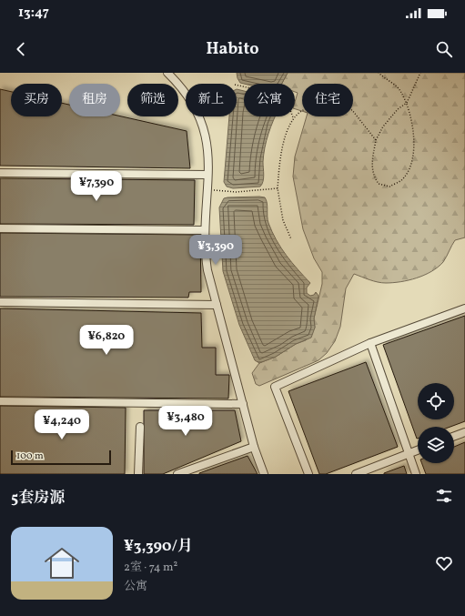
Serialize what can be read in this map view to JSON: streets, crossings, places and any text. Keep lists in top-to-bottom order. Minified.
{"scale_bar":"100 m","page":{"status":"13:47","header":"Habito","chip":["买房","租房","筛选","新上","公寓","住宅"],"price":["¥7,390","¥3,390","¥6,820","¥3,480","¥4,240"],"scale":"100 m","heading":"5套房源","list":[{"name":"¥3,390/月","note":"2室 · 74 m² · 公寓"}]}}
